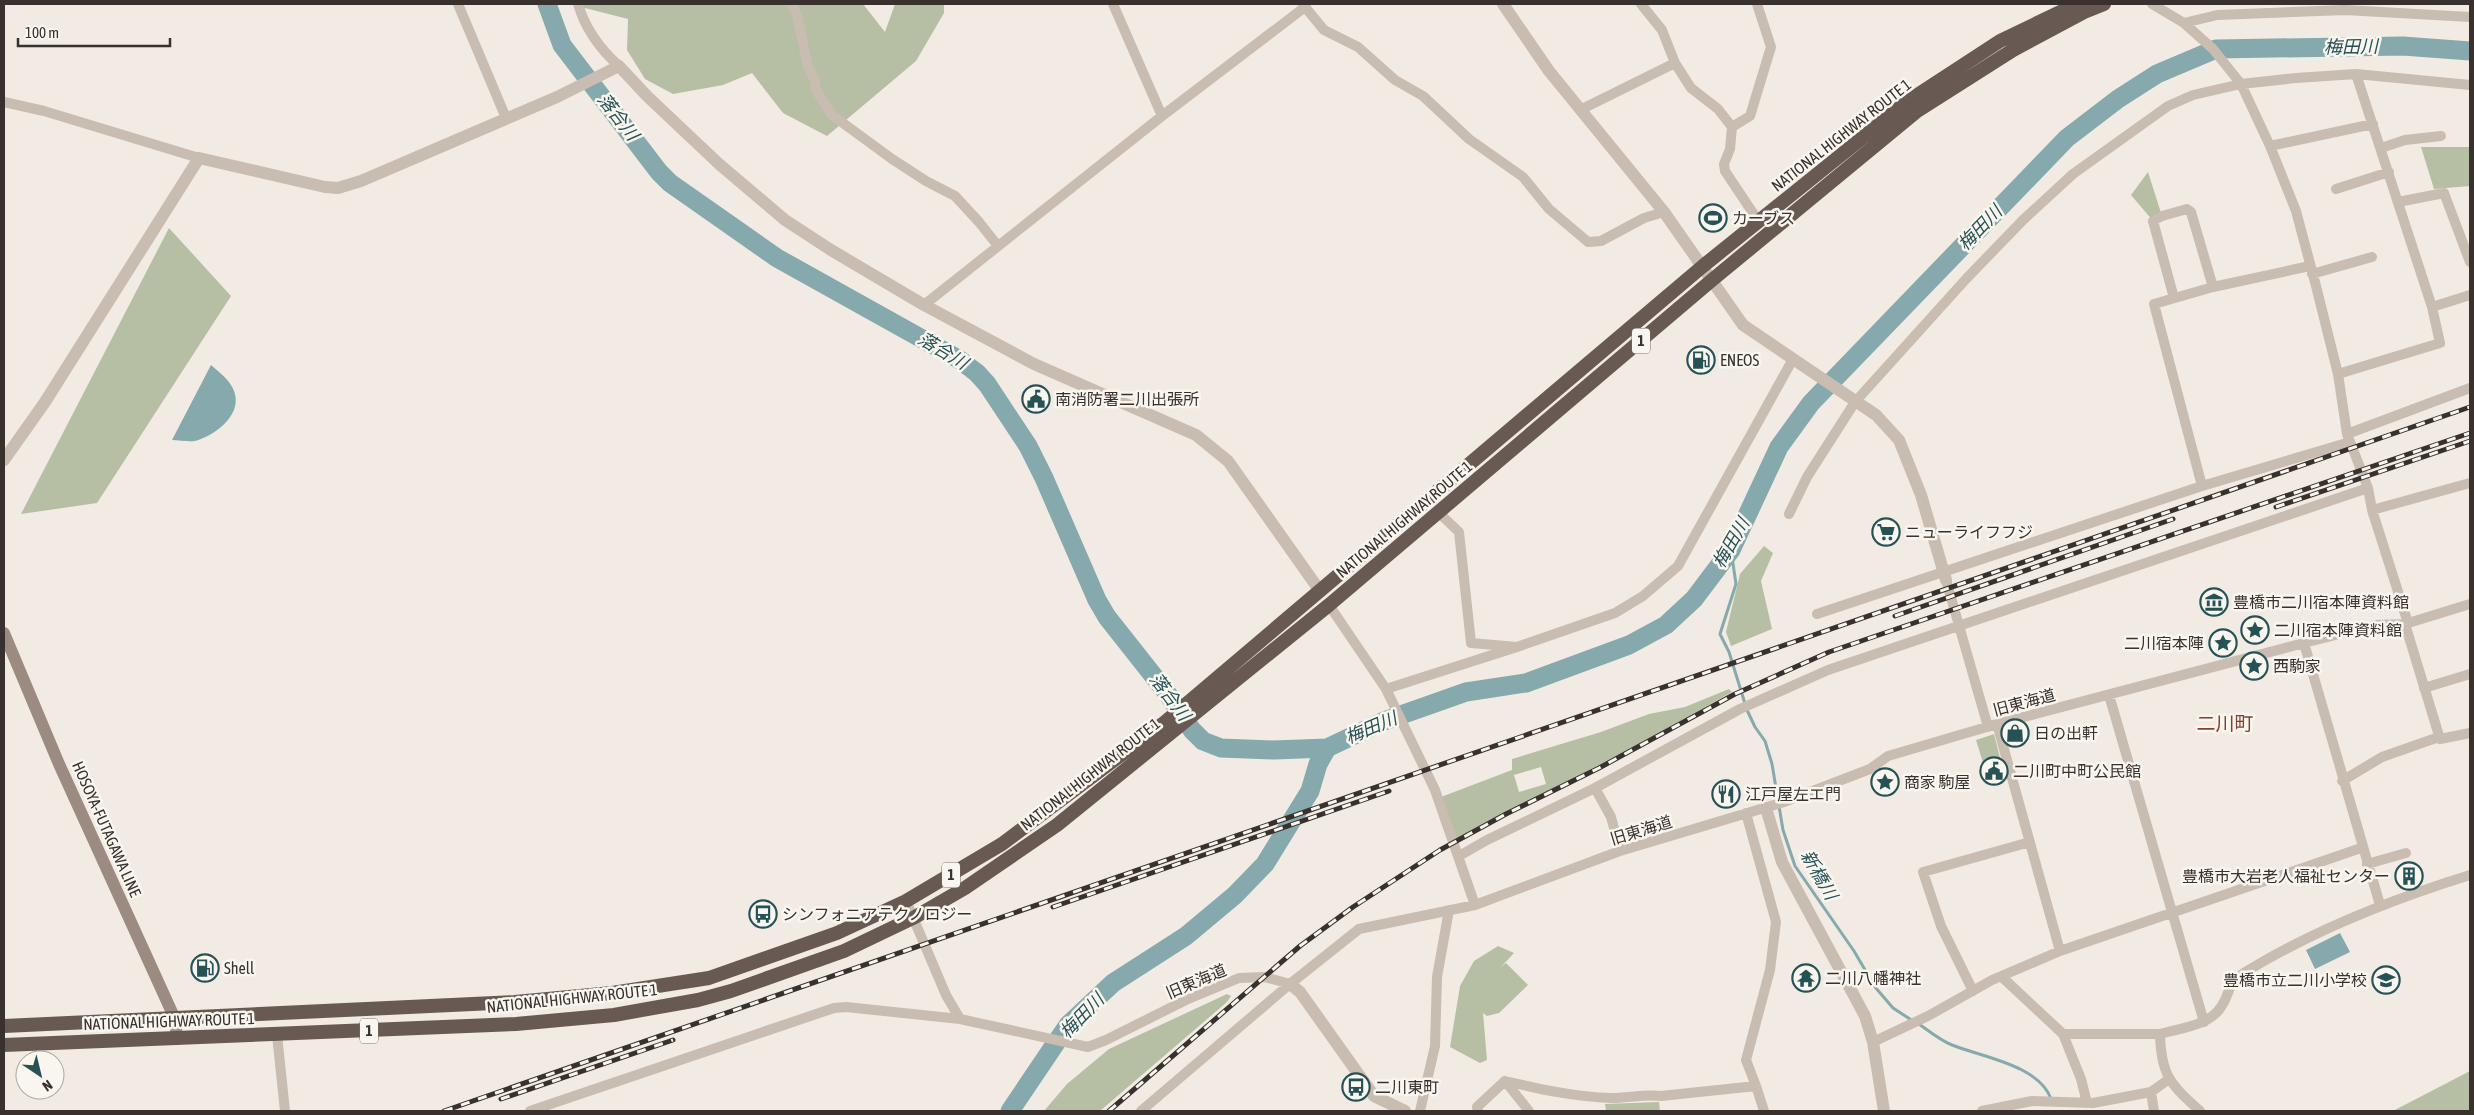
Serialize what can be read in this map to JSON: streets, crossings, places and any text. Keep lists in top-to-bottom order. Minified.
{"streets":{"highway":["NATIONAL HIGHWAY ROUTE 1","1"],"main road":["HOSOYA-FUTAGAWA LINE"],"street":["旧東海道"]},"crossings":[["NATIONAL HIGHWAY ROUTE 1","HOSOYA-FUTAGAWA LINE"]],"districts":["二川町"],"water":["梅田川","落合川","新橋川"],"places":{"sports":["カーブス"],"fuel station":["ENEOS","Shell"],"public building":["南消防署二川出張所","二川町中町公民館"],"supermarket":["ニューライフフジ"],"museum":["豊橋市二川宿本陣資料館"],"place":["二川宿本陣資料館","二川宿本陣","西駒家","商家 駒屋"],"shop":["日の出軒"],"restaurant":["江戸屋左エ門"],"building":["豊橋市大岩老人福祉センター"],"bus stop":["シンフォニアテクノロジー","二川東町"],"temple":["二川八幡神社"],"school or university":["豊橋市立二川小学校"]},"scale_bar":"100 m","north":"bottom right"}
